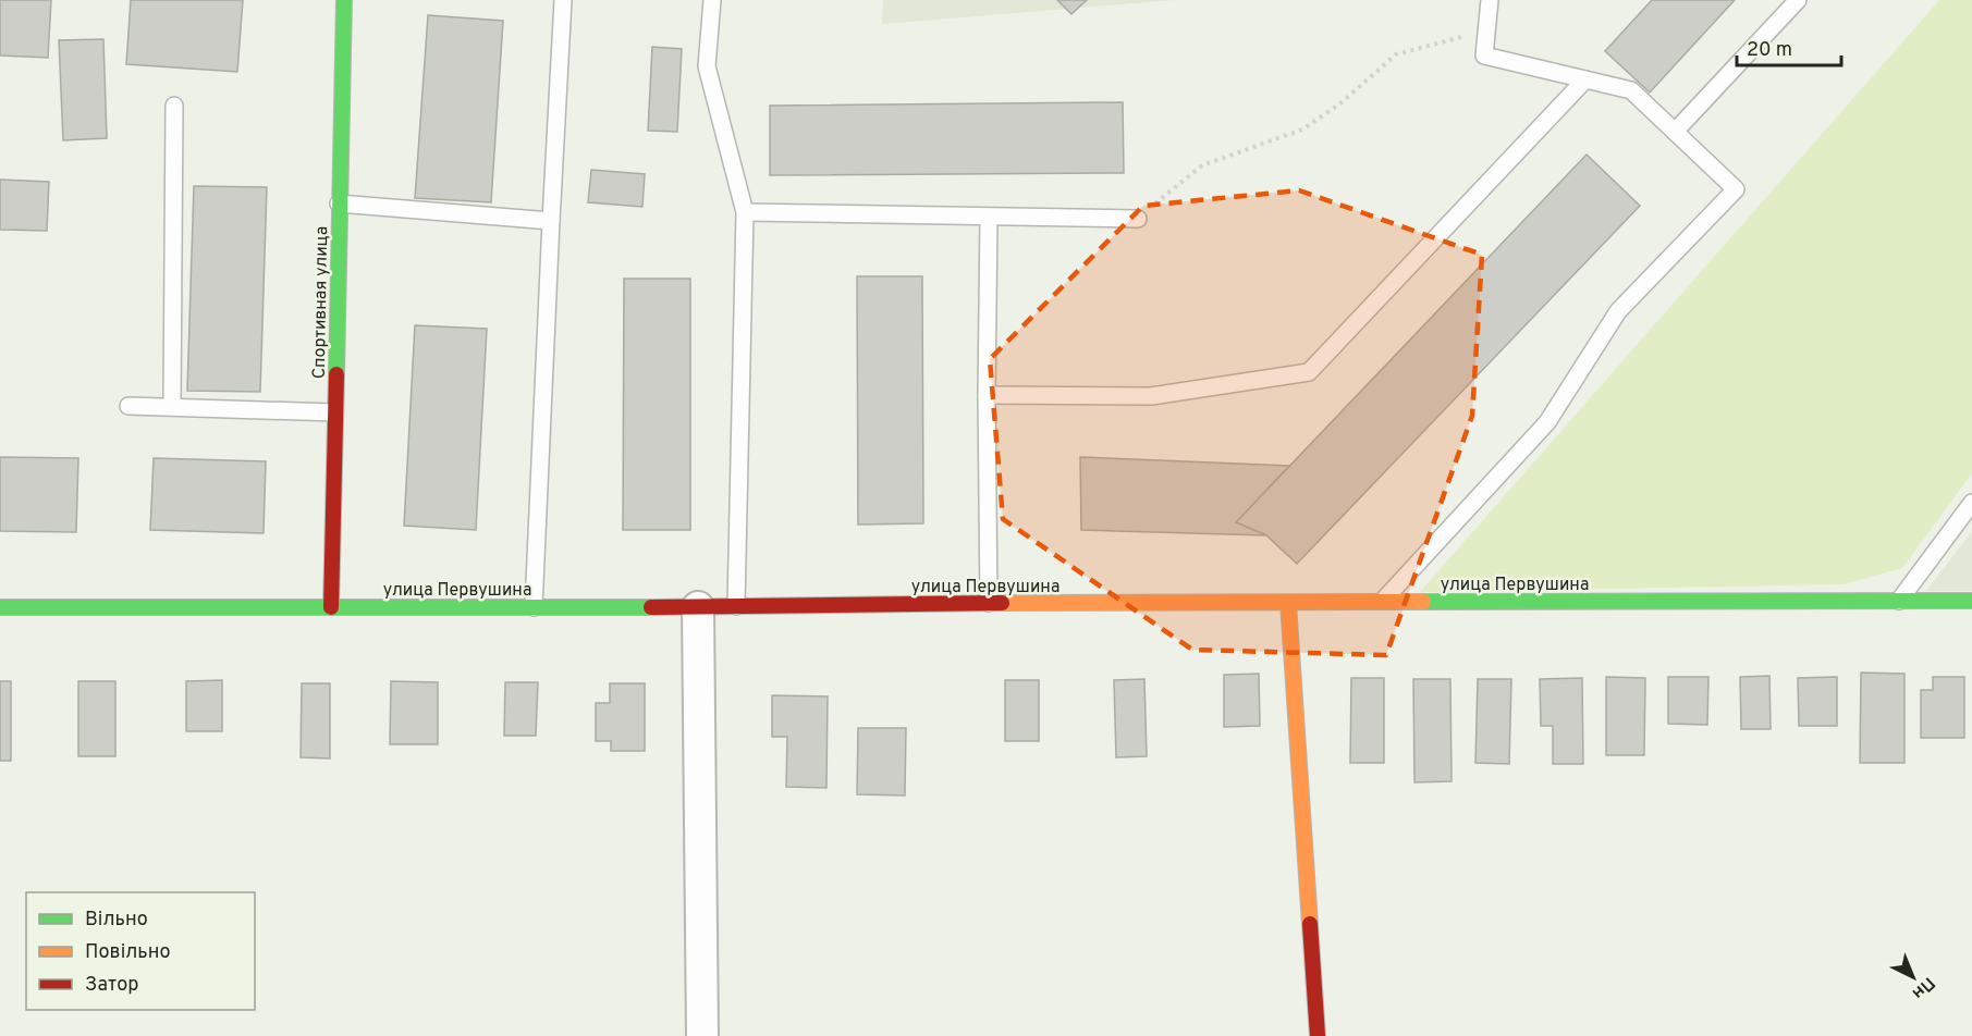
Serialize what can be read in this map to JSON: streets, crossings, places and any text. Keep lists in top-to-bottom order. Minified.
{"streets":{"street":["Спортивная улица","улица Первушина"]},"crossings":[["Спортивная улица","улица Первушина"]],"legend":["Вільно","Повільно","Затор"],"scale_bar":"20 m","north":"bottom right"}
